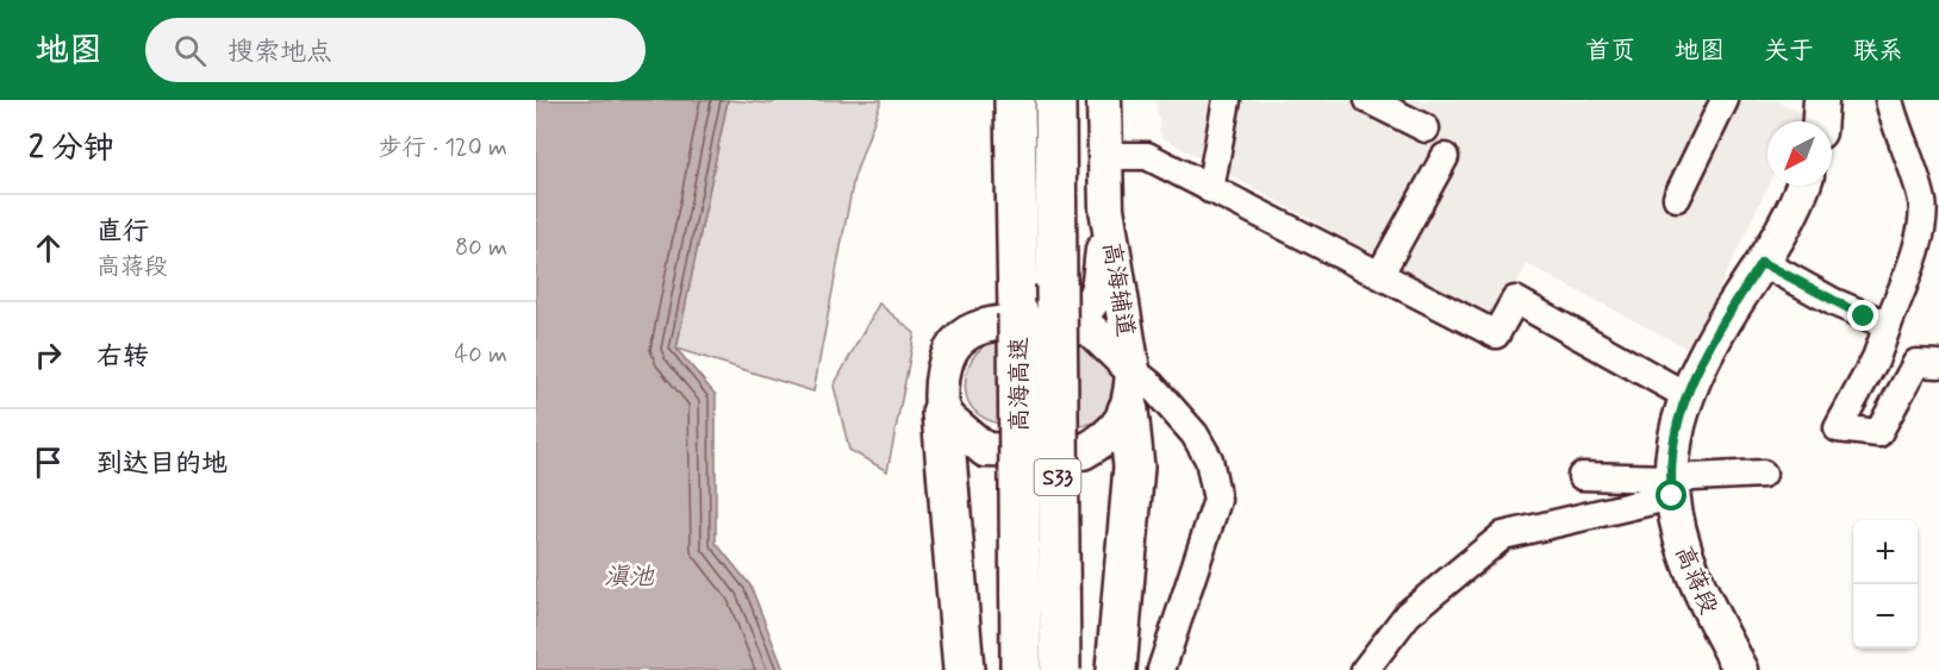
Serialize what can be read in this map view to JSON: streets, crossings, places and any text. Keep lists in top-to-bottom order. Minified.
{"streets":{"highway":["高海高速","S33"],"main road":["高海辅道","高蒋段"]},"water":["滇池"],"north":"bottom left","page":{"header":"地图","search":"搜索地点","nav":["首页","地图","关于","联系"],"heading":["2 分钟","步行 · 120 m"],"list":[["直行","高蒋段","80 m"],["右转","40 m"],"到达目的地"],"map_buttons":["+","−"]}}
